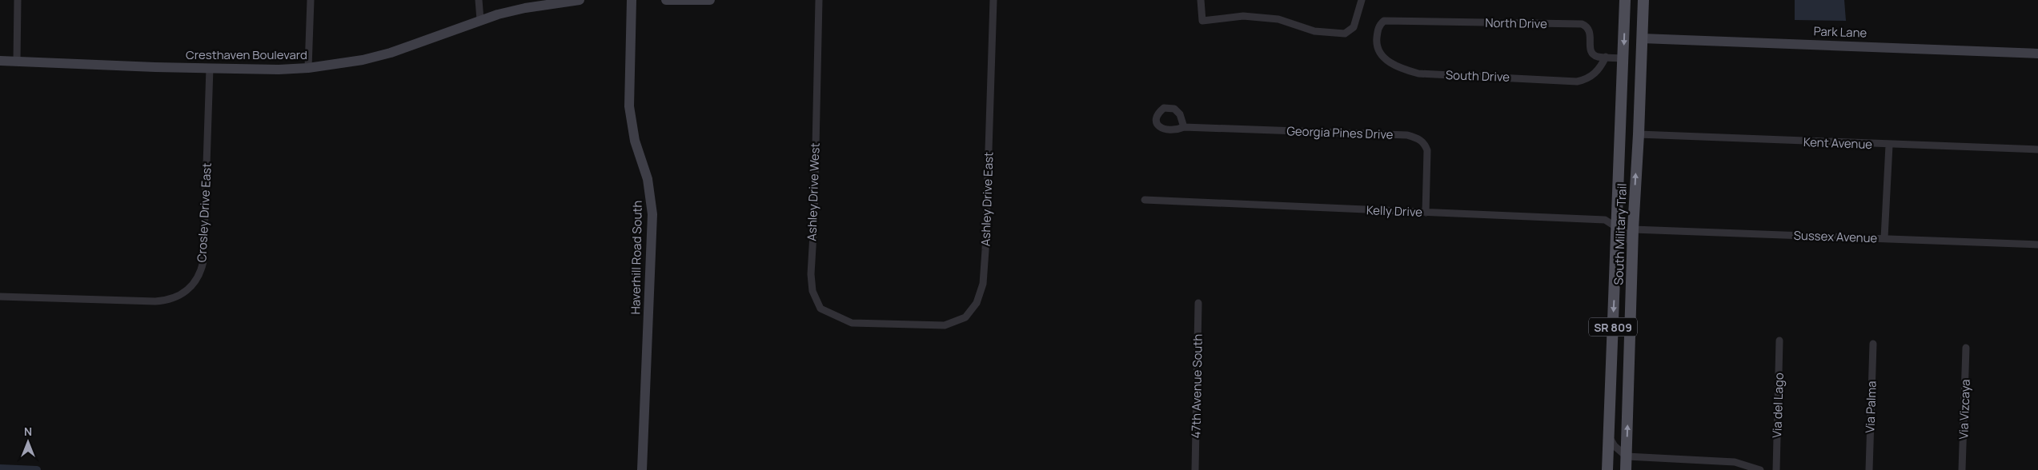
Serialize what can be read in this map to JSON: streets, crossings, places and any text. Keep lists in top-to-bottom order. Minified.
{"streets":{"main road":["South Military Trail","SR 809"],"street":["North Drive","Park Lane","Cresthaven Boulevard","South Drive","Georgia Pines Drive","Kent Avenue","Ashley Drive West","Ashley Drive East","Kelly Drive","Crosley Drive East","Sussex Avenue","Haverhill Road South","47th Avenue South","Via del Lago","Via Palma","Via Vizcaya"]},"crossings":[["North Drive","South Drive"],["North Drive","South Military Trail"],["Park Lane","South Military Trail"],["Cresthaven Boulevard","Crosley Drive East"],["Georgia Pines Drive","Kelly Drive"],["Kent Avenue","South Military Trail"],["Ashley Drive West","Ashley Drive East"],["Kelly Drive","South Military Trail"],["South Military Trail","Sussex Avenue"]],"north":"top"}
